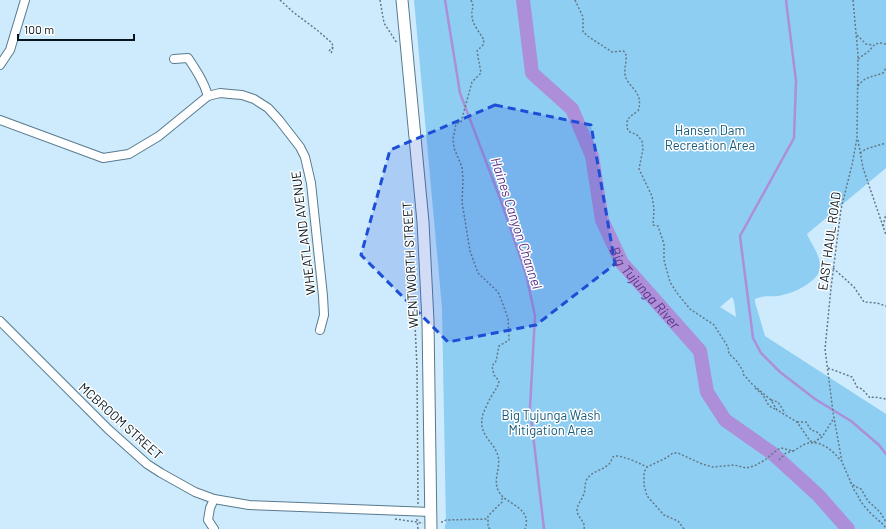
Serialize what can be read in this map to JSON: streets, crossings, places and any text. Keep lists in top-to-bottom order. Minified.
{"streets":{"main road":["WENTWORTH STREET"],"street":["WHEATLAND AVENUE","MCBROOM STREET"],"path":["EAST HAUL ROAD"]},"water":["Haines Canyon Channel","Big Tujunga River"],"parks":["Hansen Dam Recreation Area","Big Tujunga Wash Mitigation Area"],"scale_bar":"100 m"}
